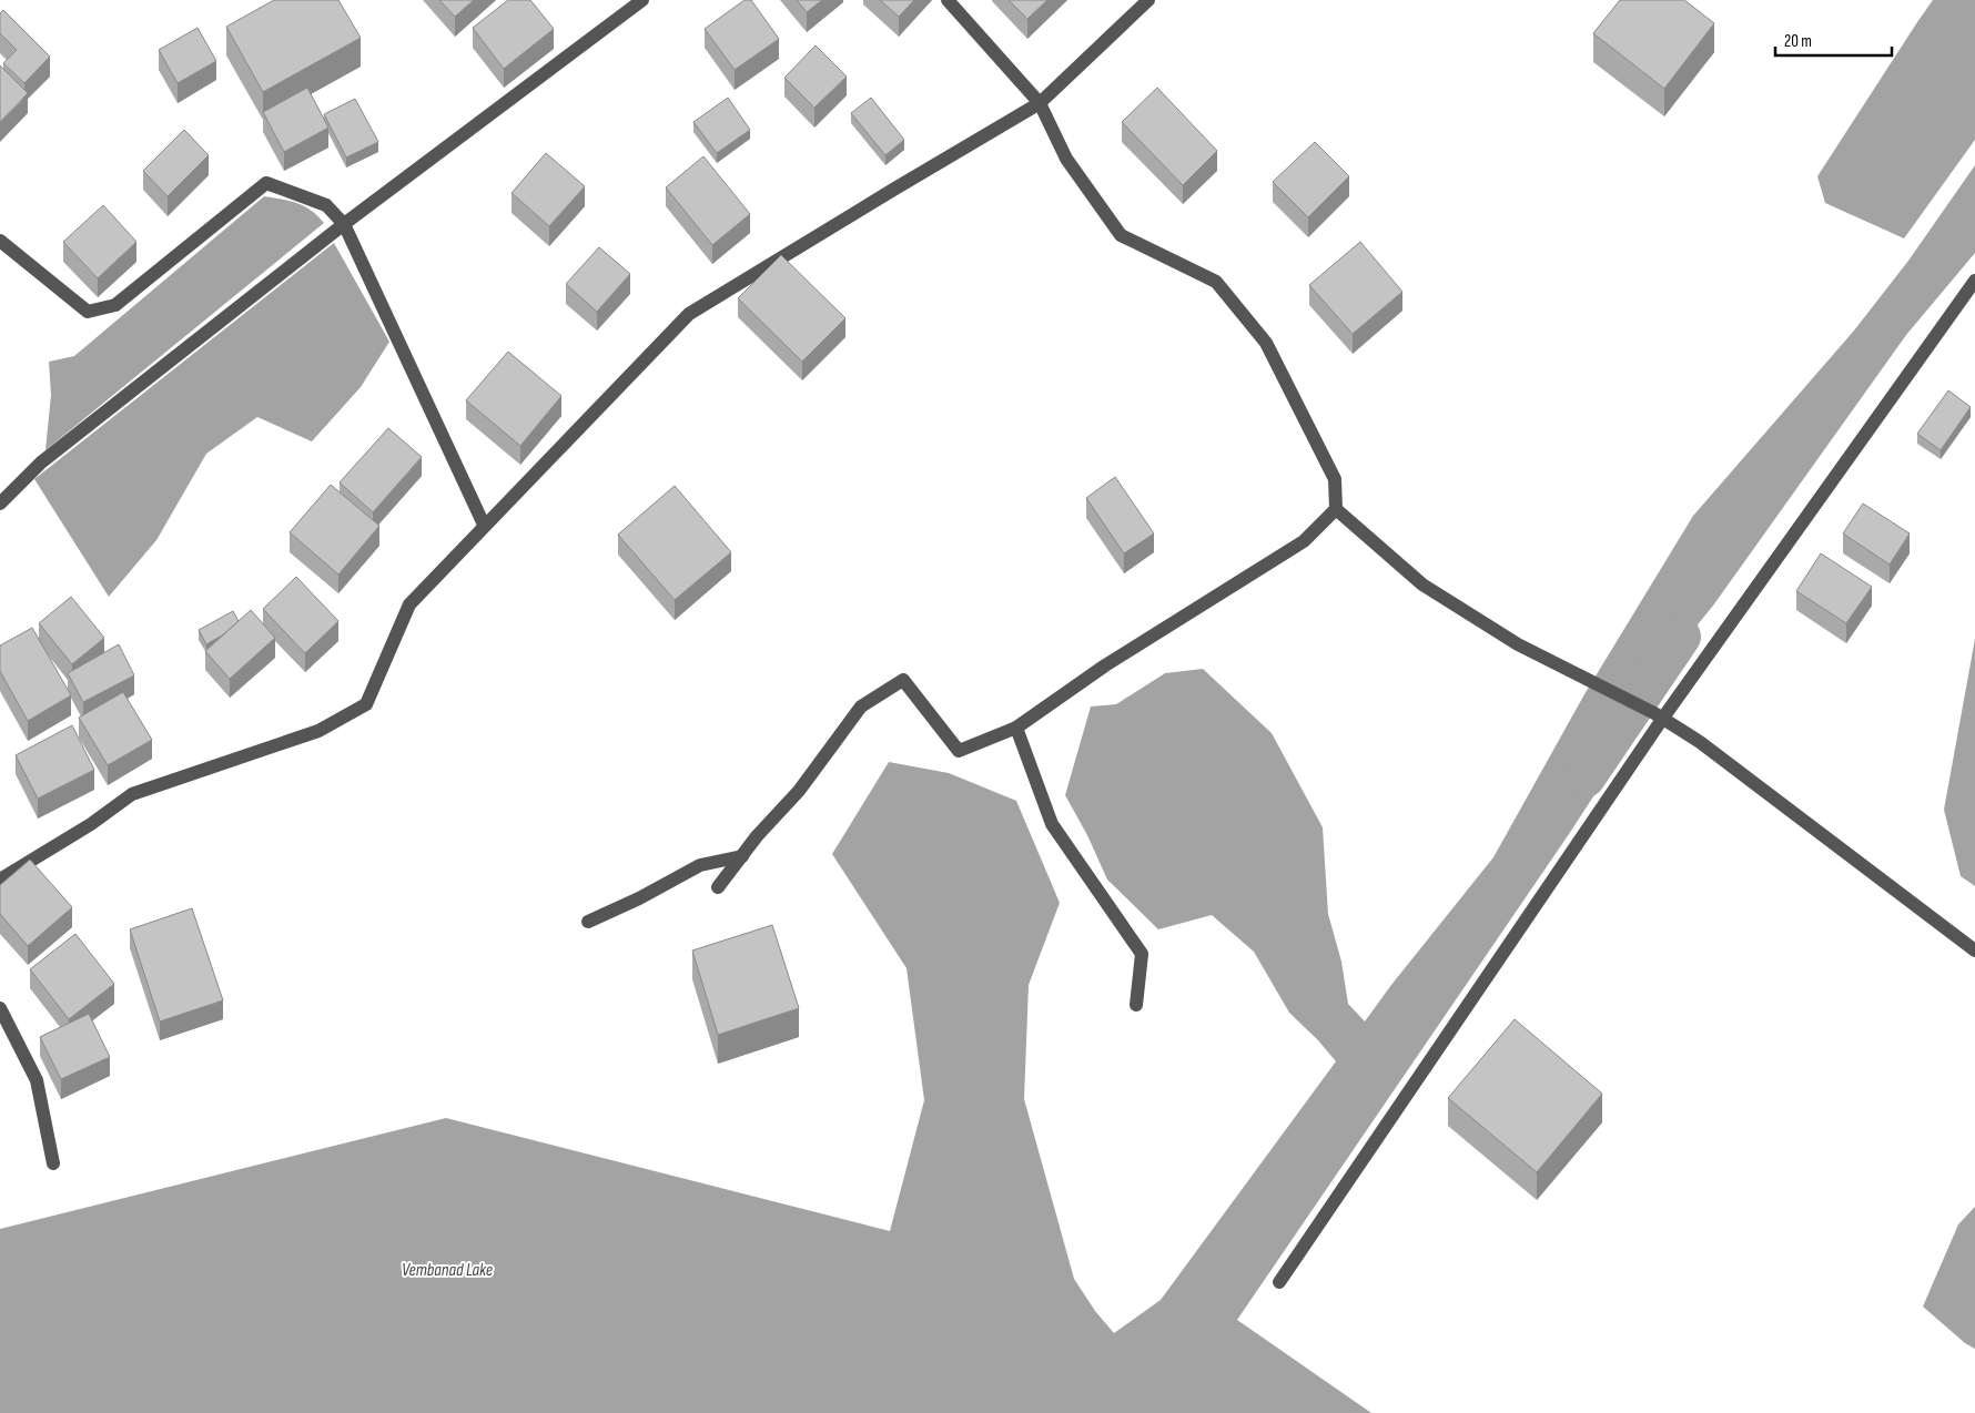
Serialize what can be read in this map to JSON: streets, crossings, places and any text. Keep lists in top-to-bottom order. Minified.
{"water":["Vembanad Lake"],"scale_bar":"20 m"}
